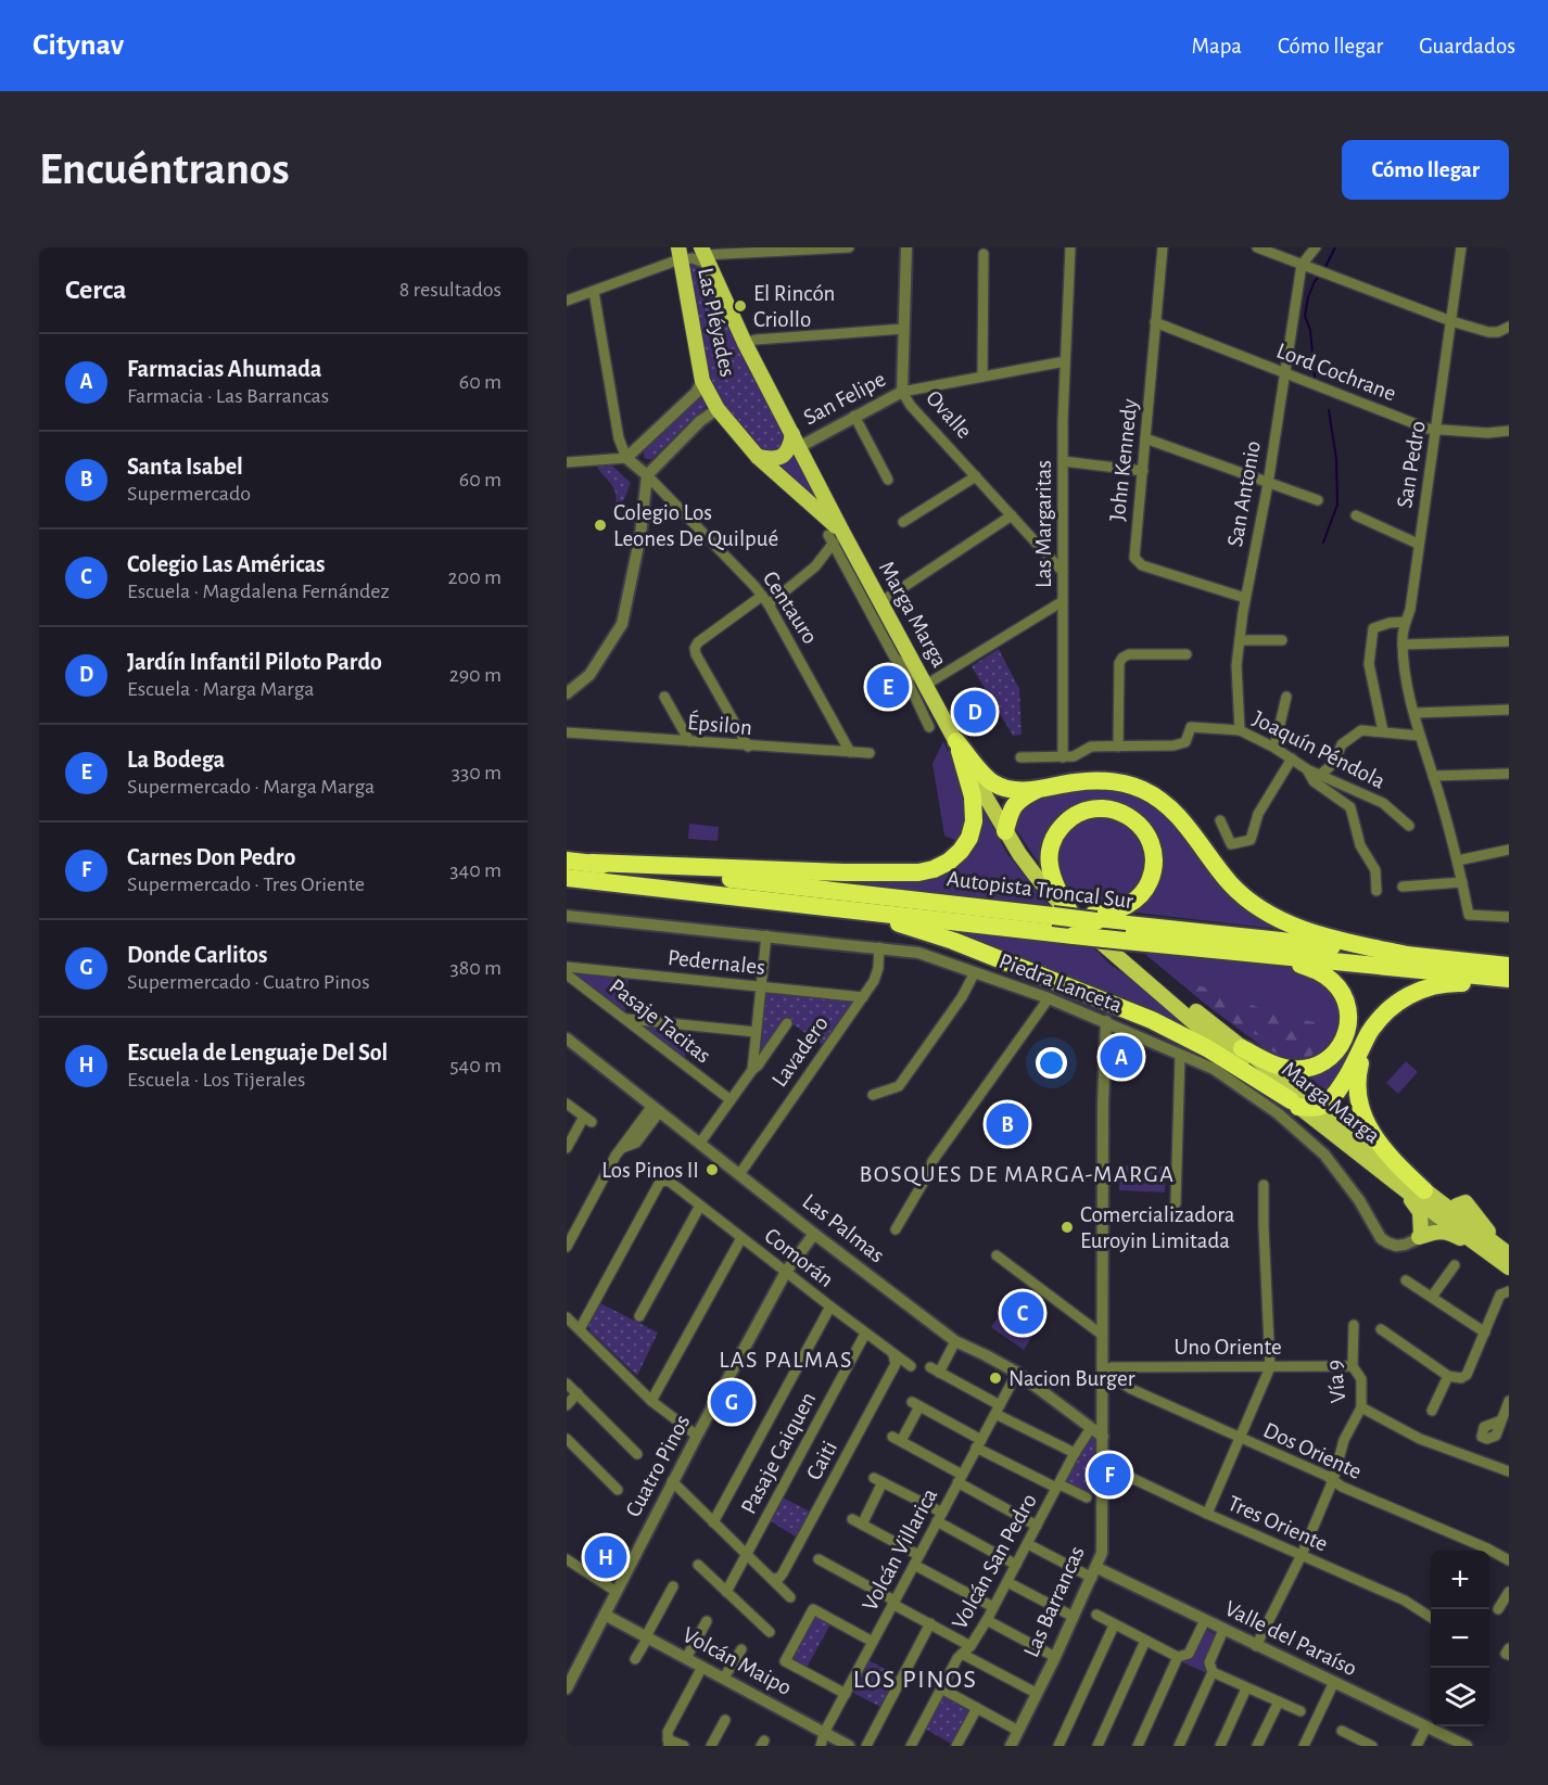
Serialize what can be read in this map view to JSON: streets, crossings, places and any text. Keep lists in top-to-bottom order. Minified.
{"streets":{"highway":["Autopista Troncal Sur"],"main road":["Las Pléyades","Marga Marga"],"street":["Lord Cochrane","San Felipe","Ovalle","John Kennedy","San Pedro","San Antonio","Las Margaritas","Centauro","Épsilon","Joaquín Péndola","Pedernales","Piedra Lanceta","Pasaje Tacitas","Lavadero","Las Palmas","Comorán","Uno Oriente","Vía 9","Dos Oriente","Pasaje Caiquen","Caiti","Cuatro Pinos","Tres Oriente","Volcán Villarica","Volcán San Pedro","Las Barrancas","Valle del Paraíso","Volcán Maipo"]},"crossings":[["Las Pléyades","Marga Marga"],["Lord Cochrane","John Kennedy"],["Lord Cochrane","San Pedro"],["Lord Cochrane","San Antonio"],["San Felipe","Ovalle"],["San Felipe","Las Margaritas"],["San Felipe","Marga Marga"],["Ovalle","Las Margaritas"],["John Kennedy","San Antonio"],["San Antonio","Joaquín Péndola"],["Las Margaritas","Joaquín Péndola"],["Centauro","Épsilon"],["Marga Marga","Autopista Troncal Sur"],["Pedernales","Lavadero"],["Piedra Lanceta","Lavadero"],["Piedra Lanceta","Las Barrancas"],["Lavadero","Las Palmas"],["Las Palmas","Cuatro Pinos"],["Las Palmas","Volcán Villarica"],["Las Palmas","Volcán San Pedro"],["Las Palmas","Las Barrancas"],["Comorán","Pasaje Caiquen"],["Comorán","Caiti"],["Comorán","Cuatro Pinos"],["Uno Oriente","Vía 9"],["Uno Oriente","Dos Oriente"],["Uno Oriente","Las Barrancas"],["Vía 9","Dos Oriente"],["Vía 9","Tres Oriente"],["Vía 9","Valle del Paraíso"],["Dos Oriente","Las Barrancas"],["Cuatro Pinos","Volcán Maipo"],["Tres Oriente","Las Barrancas"],["Volcán Villarica","Volcán Maipo"],["Las Barrancas","Valle del Paraíso"]],"districts":["BOSQUES DE MARGA-MARGA","LAS PALMAS","LOS PINOS"],"places":["El Rincón Criollo","Colegio Los Leones De Quilpué","Los Pinos II","Comercializadora Euroyin Limitada","Nacion Burger"],"page":{"header":"Citynav","nav":["Mapa","Cómo llegar","Guardados"],"buttons":"Cómo llegar","title":"Encuéntranos","heading":["Cerca","8 resultados"],"list":[{"mark":"A","name":"Farmacias Ahumada","note":"Farmacia · Las Barrancas","value":"60 m"},{"mark":"B","name":"Santa Isabel","note":"Supermercado","value":"60 m"},{"mark":"C","name":"Colegio Las Américas","note":"Escuela · Magdalena Fernández","value":"200 m"},{"mark":"D","name":"Jardín Infantil Piloto Pardo","note":"Escuela · Marga Marga","value":"290 m"},{"mark":"E","name":"La Bodega","note":"Supermercado · Marga Marga","value":"330 m"},{"mark":"F","name":"Carnes Don Pedro","note":"Supermercado · Tres Oriente","value":"340 m"},{"mark":"G","name":"Donde Carlitos","note":"Supermercado · Cuatro Pinos","value":"380 m"},{"mark":"H","name":"Escuela de Lenguaje Del Sol","note":"Escuela · Los Tijerales","value":"540 m"}],"pins":["E","D","A","B","C","G","F","H"],"map_buttons":["+","−"]}}
